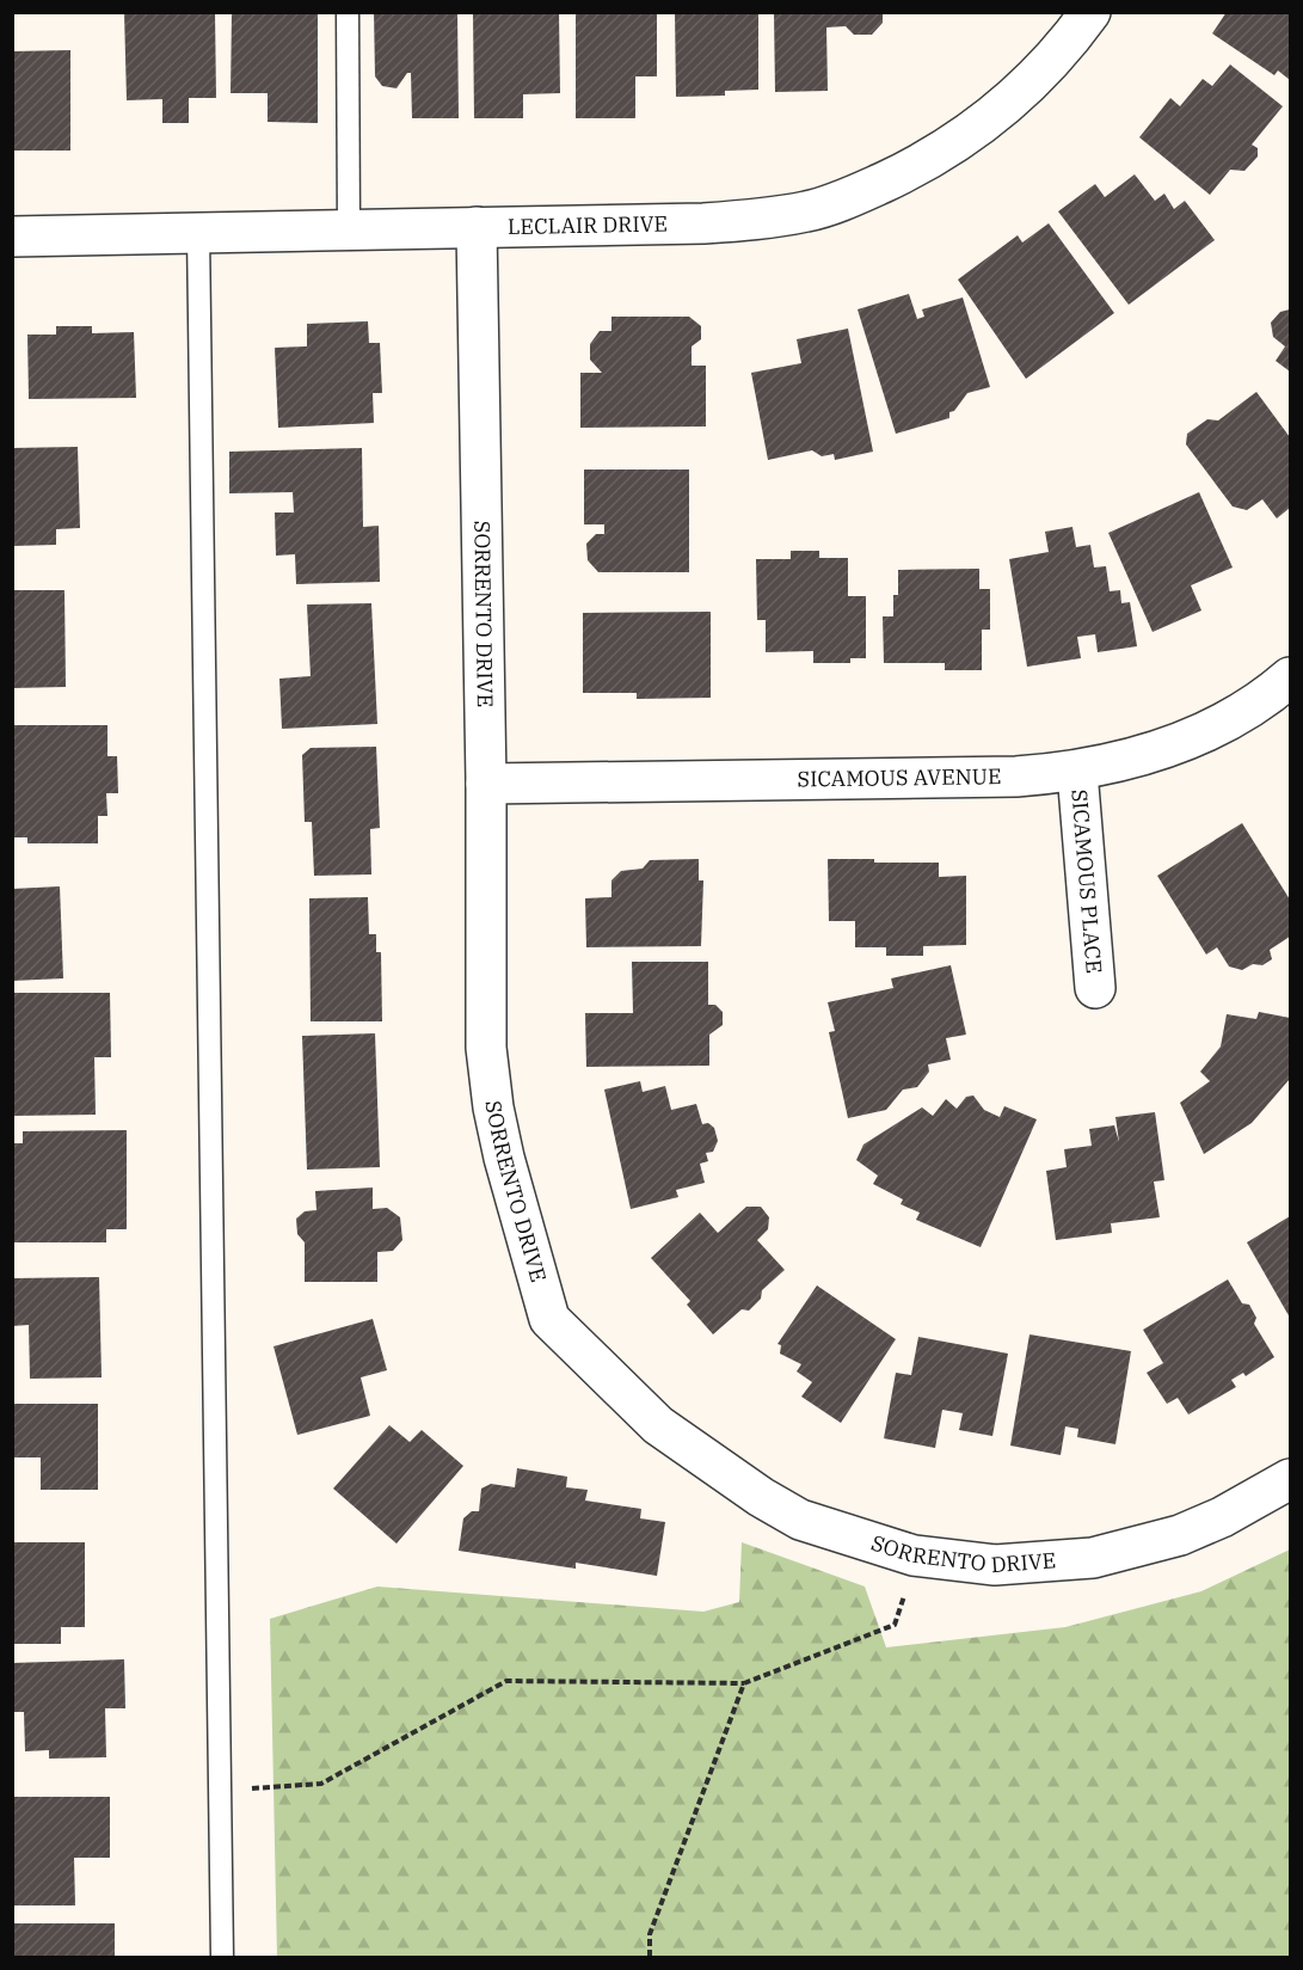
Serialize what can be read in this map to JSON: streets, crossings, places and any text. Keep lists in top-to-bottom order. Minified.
{"streets":{"street":["LECLAIR DRIVE","SORRENTO DRIVE","SICAMOUS AVENUE","SICAMOUS PLACE"]},"crossings":[["LECLAIR DRIVE","SORRENTO DRIVE"],["SORRENTO DRIVE","SICAMOUS AVENUE"],["SICAMOUS AVENUE","SICAMOUS PLACE"]]}
